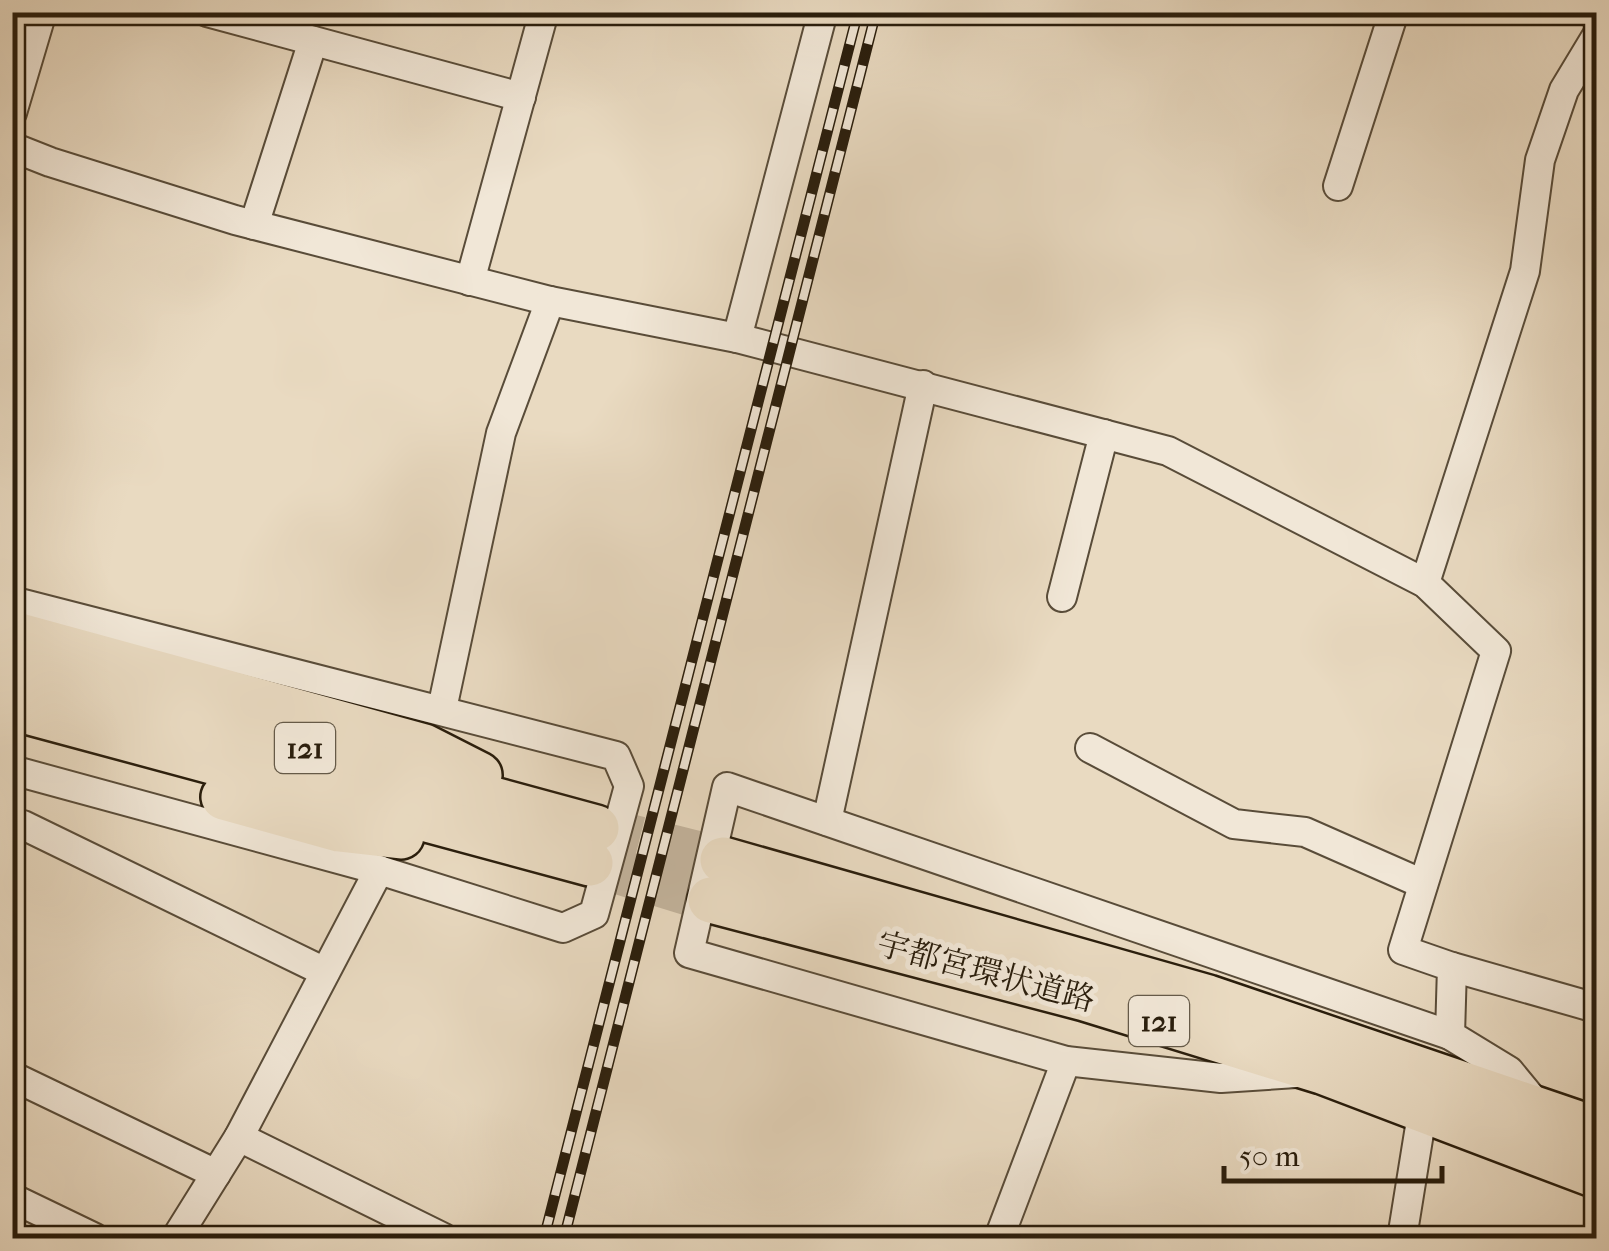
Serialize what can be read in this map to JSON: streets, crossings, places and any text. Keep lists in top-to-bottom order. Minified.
{"streets":{"highway":["121","宇都宮環状道路"]},"scale_bar":"50 m"}
